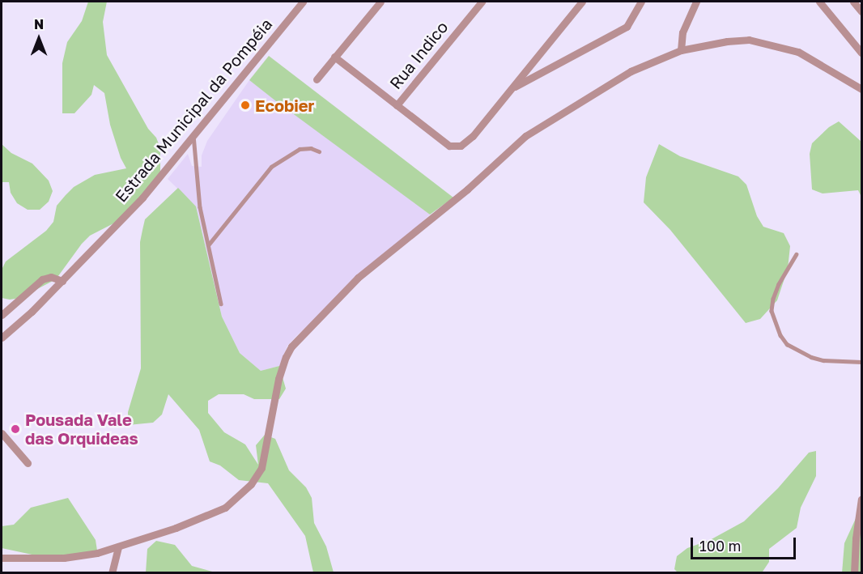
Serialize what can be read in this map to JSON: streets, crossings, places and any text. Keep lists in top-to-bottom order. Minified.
{"streets":{"street":["Rua Indico","Estrada Municipal da Pompéia"]},"places":["Ecobier","Pousada Vale das Orquideas"],"scale_bar":"100 m","north":"top"}
